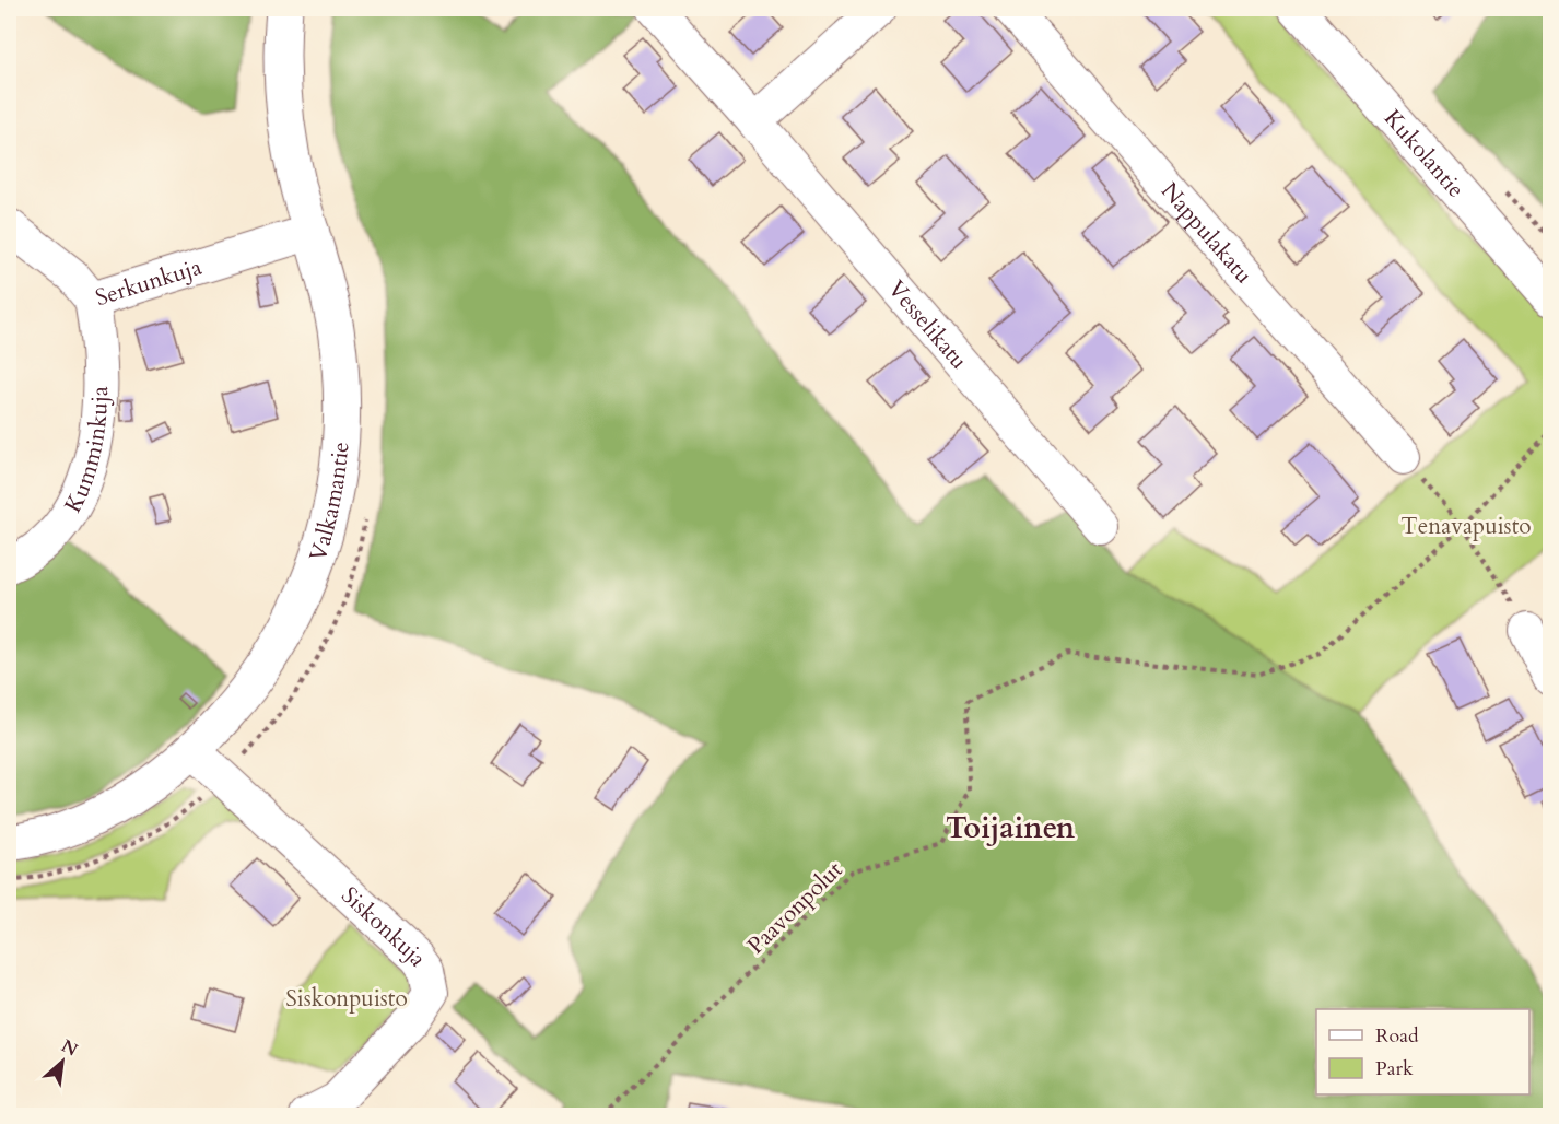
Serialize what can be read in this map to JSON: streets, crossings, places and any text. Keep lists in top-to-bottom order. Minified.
{"streets":{"street":["Kukolantie","Nappulakatu","Serkunkuja","Vesselikatu","Kumminkuja","Valkamantie","Siskonkuja"],"path":["Paavonpolut"]},"crossings":[["Serkunkuja","Kumminkuja"],["Serkunkuja","Valkamantie"],["Valkamantie","Siskonkuja"]],"districts":["Toijainen"],"parks":["Tenavapuisto","Siskonpuisto"],"legend":["Road","Park"],"north":"top right"}
